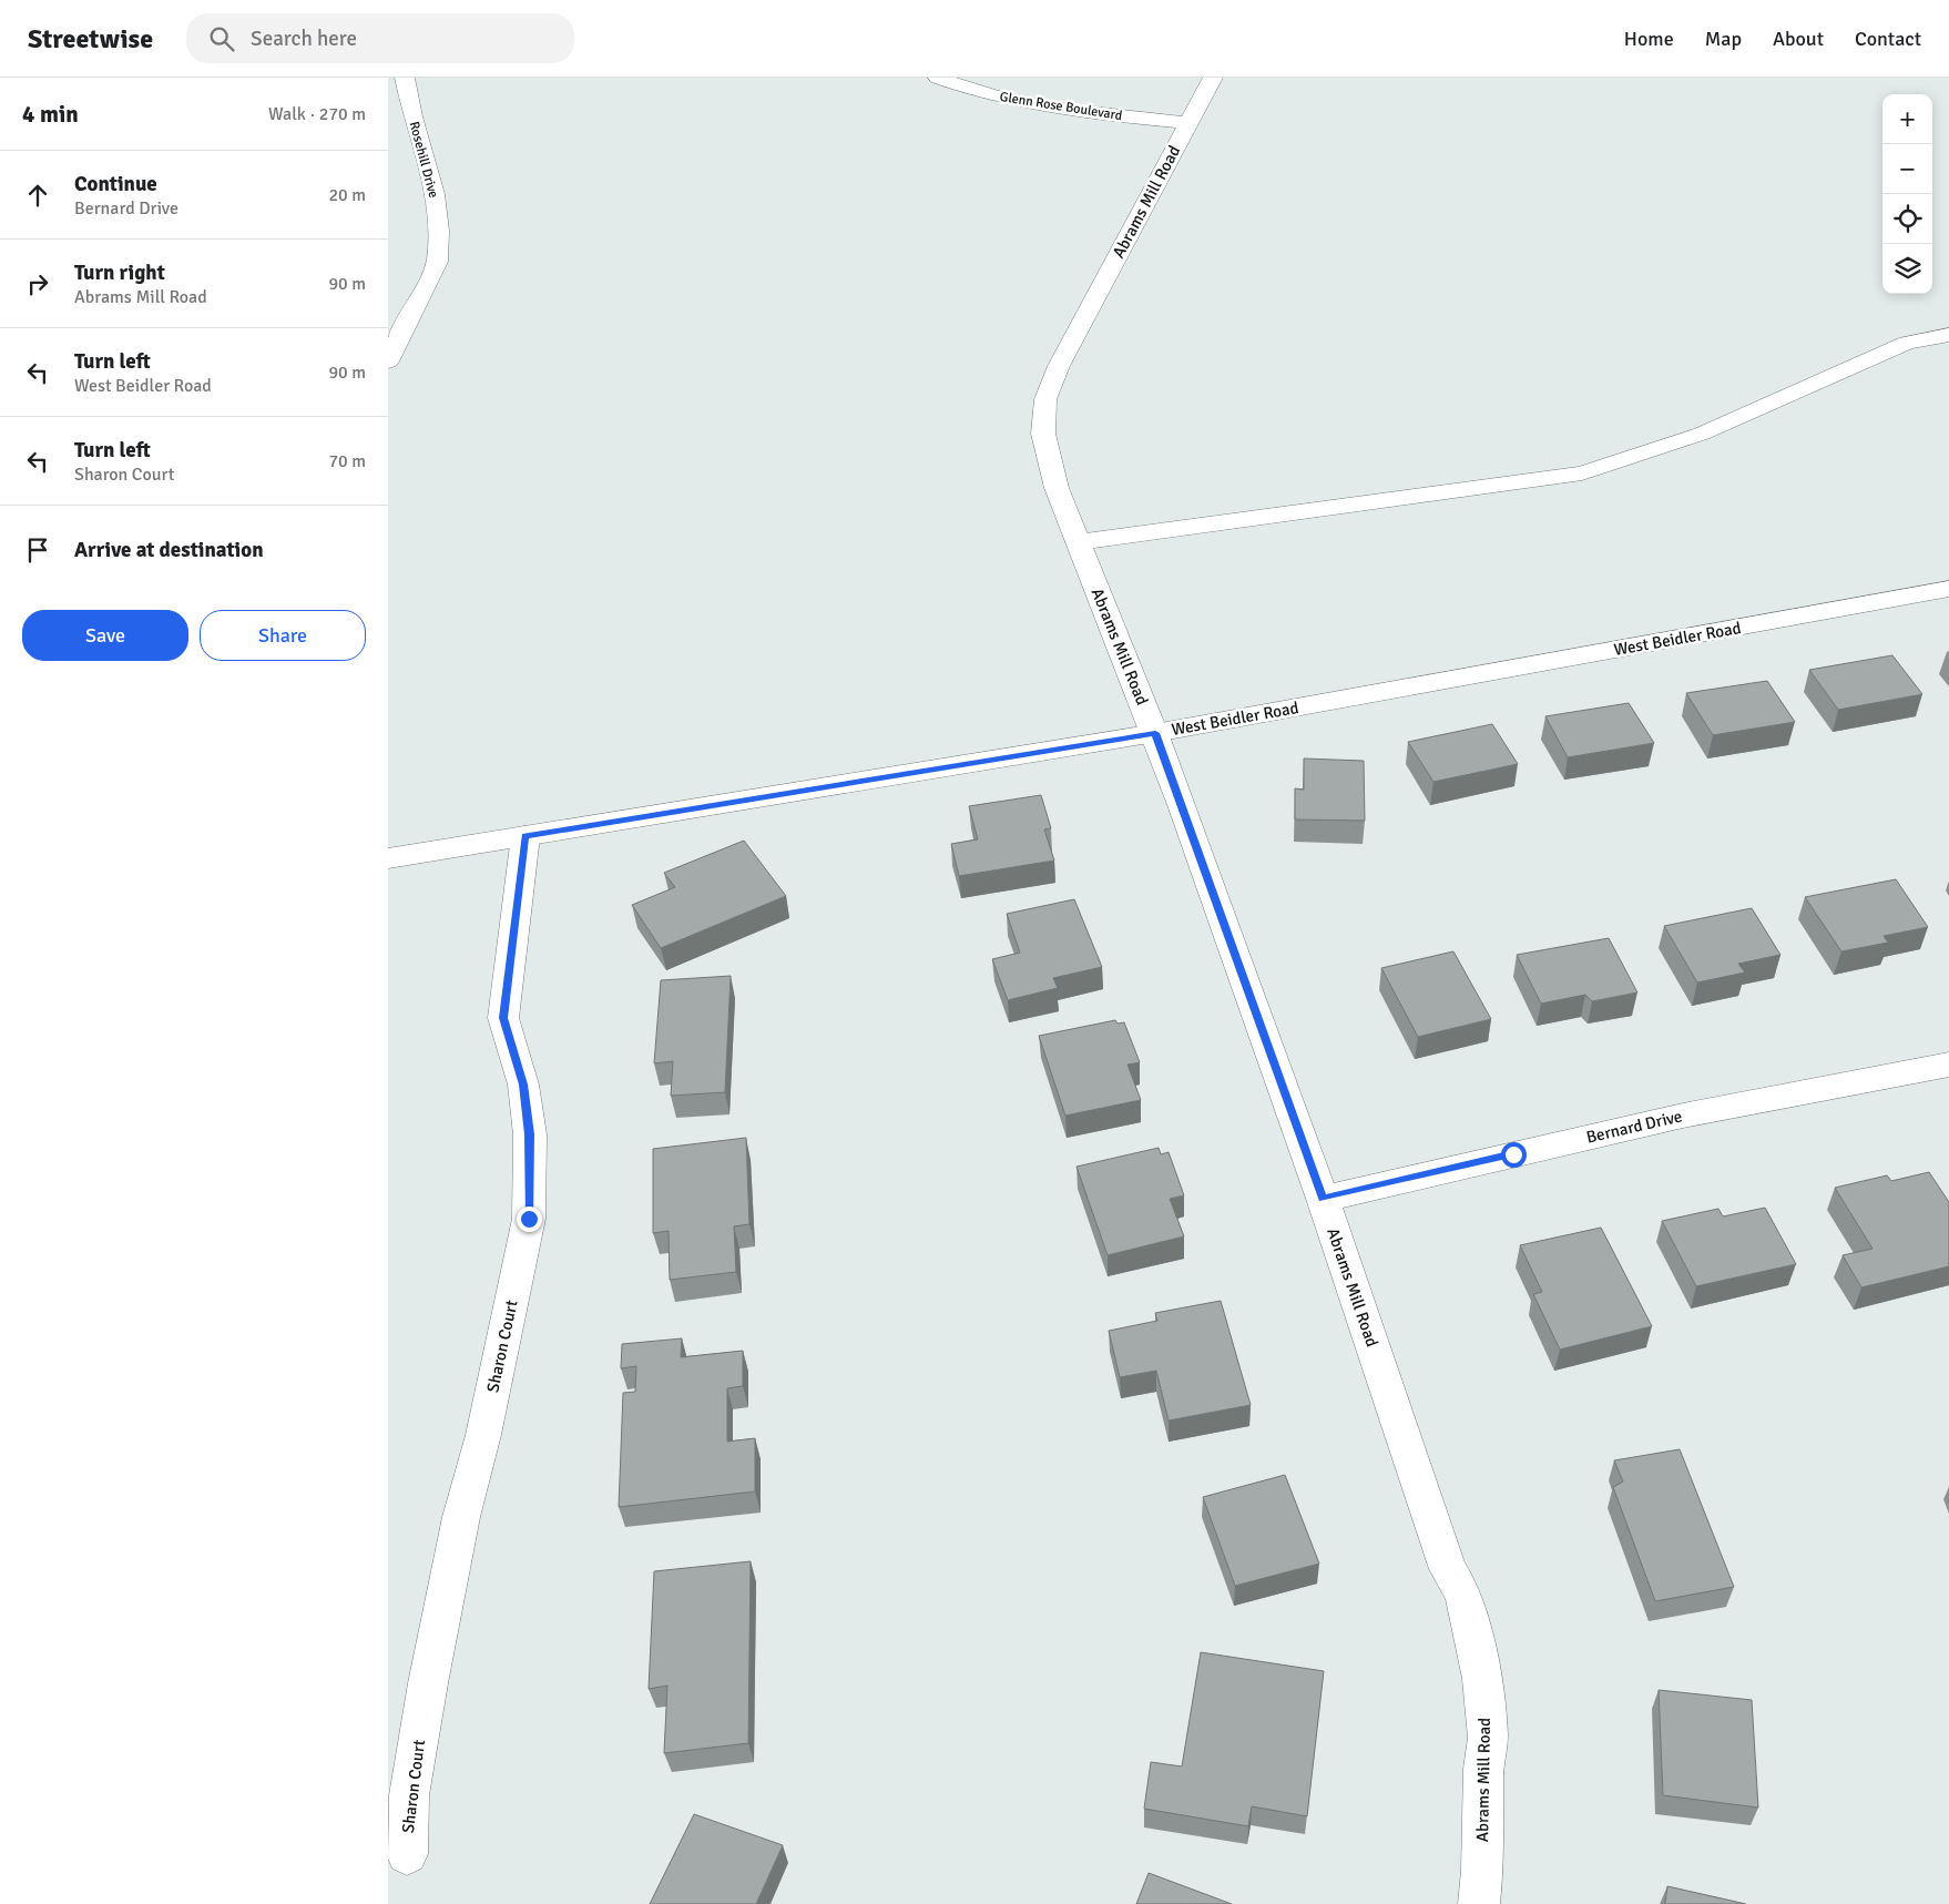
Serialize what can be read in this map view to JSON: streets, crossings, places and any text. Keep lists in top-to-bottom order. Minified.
{"streets":{"street":["Glenn Rose Boulevard","Rosehill Drive","Abrams Mill Road","West Beidler Road","Bernard Drive","Sharon Court"]},"crossings":[["Glenn Rose Boulevard","Abrams Mill Road"],["Abrams Mill Road","West Beidler Road"],["Abrams Mill Road","Bernard Drive"],["West Beidler Road","Sharon Court"]],"page":{"header":"Streetwise","search":"Search here","nav":["Home","Map","About","Contact"],"heading":["4 min","Walk · 270 m"],"map_buttons":["+","−"],"list":[["Continue","Bernard Drive","20 m"],["Turn right","Abrams Mill Road","90 m"],["Turn left","West Beidler Road","90 m"],["Turn left","Sharon Court","70 m"],"Arrive at destination"],"buttons":["Save","Share"]}}
